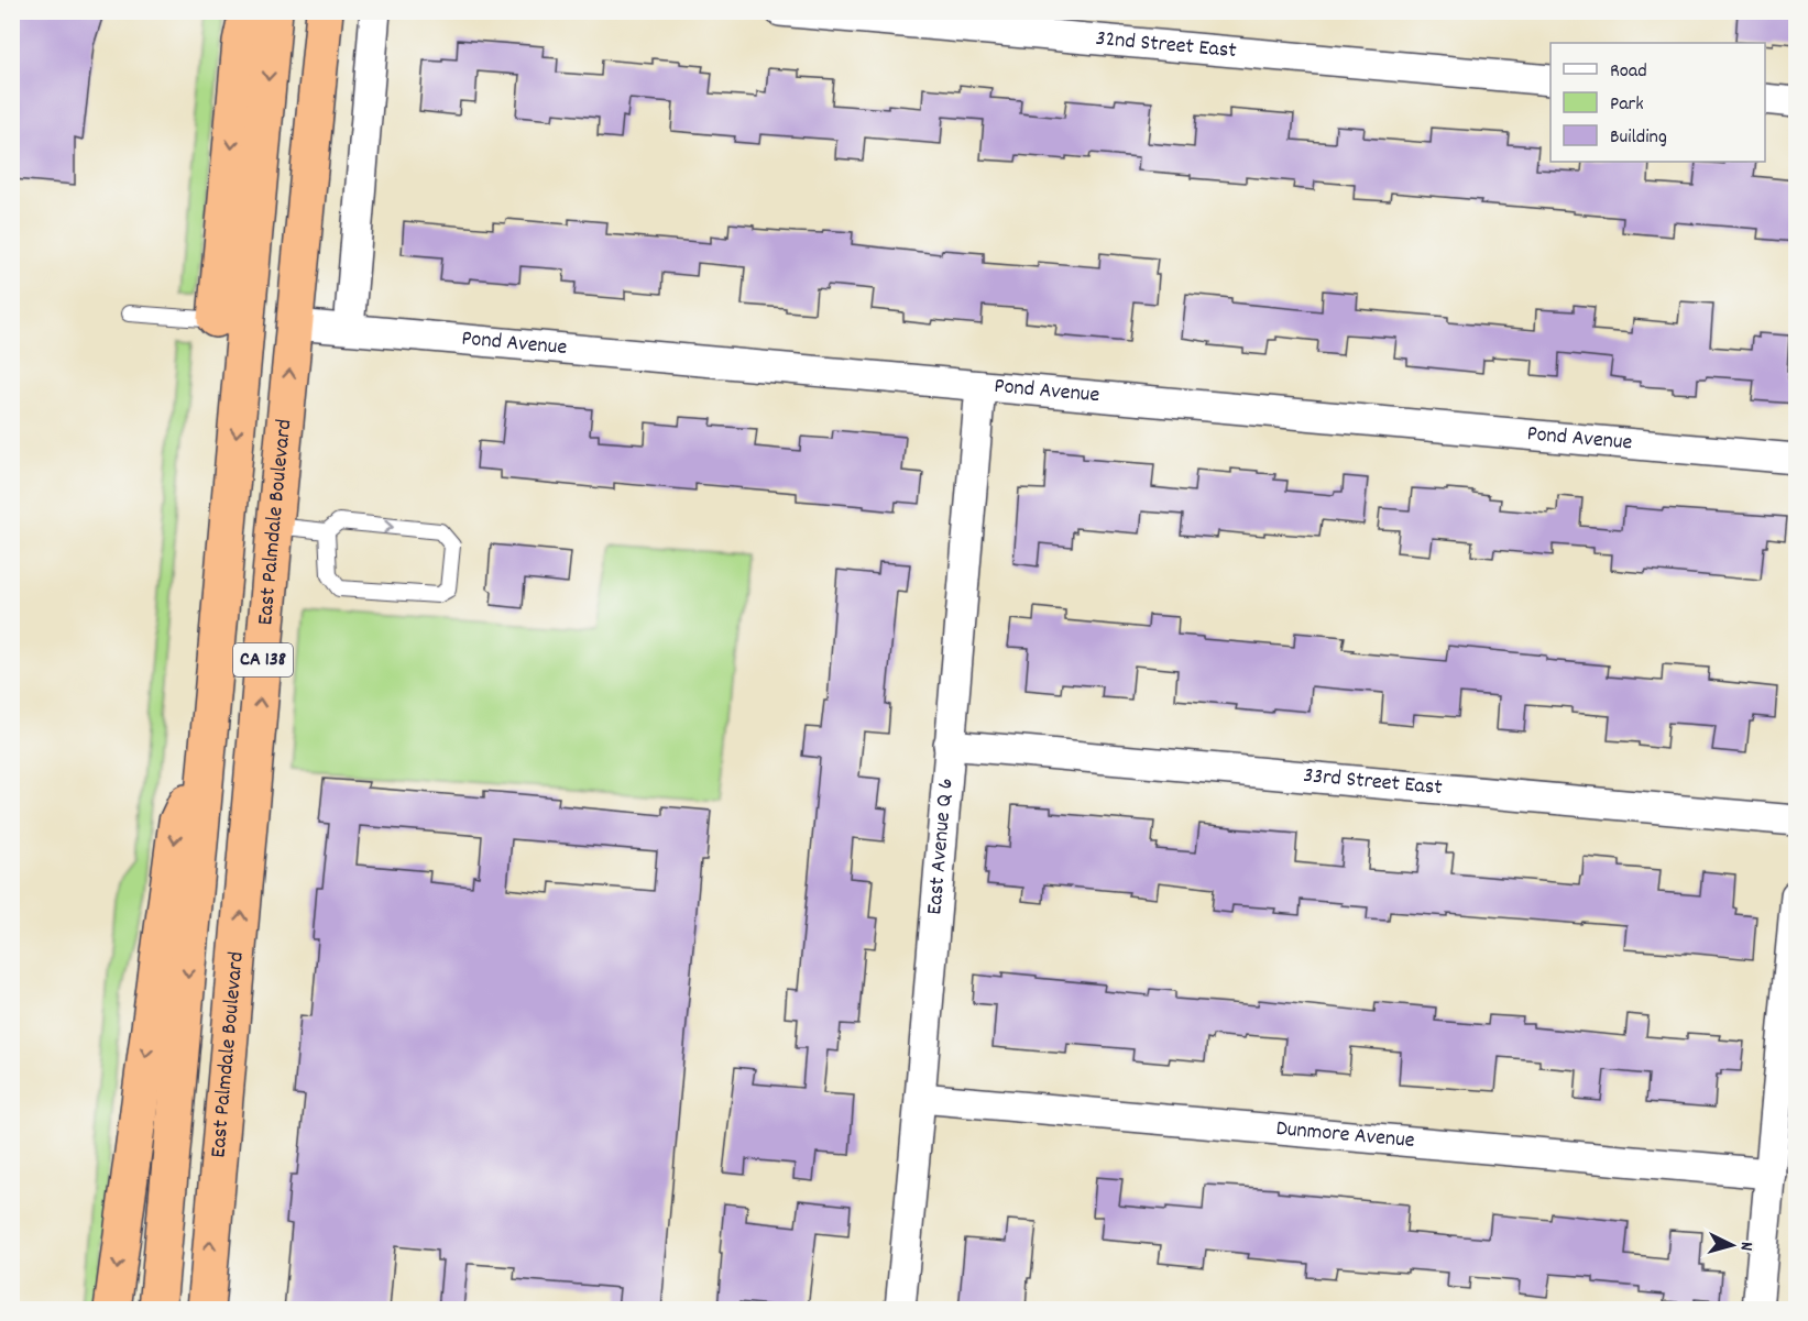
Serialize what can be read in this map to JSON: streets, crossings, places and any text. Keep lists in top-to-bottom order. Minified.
{"streets":{"highway":["East Palmdale Boulevard","CA 138"],"street":["32nd Street East","Pond Avenue","33rd Street East","East Avenue Q 6","Dunmore Avenue"]},"crossings":[["Pond Avenue","East Palmdale Boulevard"],["Pond Avenue","East Avenue Q 6"],["33rd Street East","East Avenue Q 6"],["East Avenue Q 6","Dunmore Avenue"]],"legend":["Road","Park","Building"],"north":"right"}
